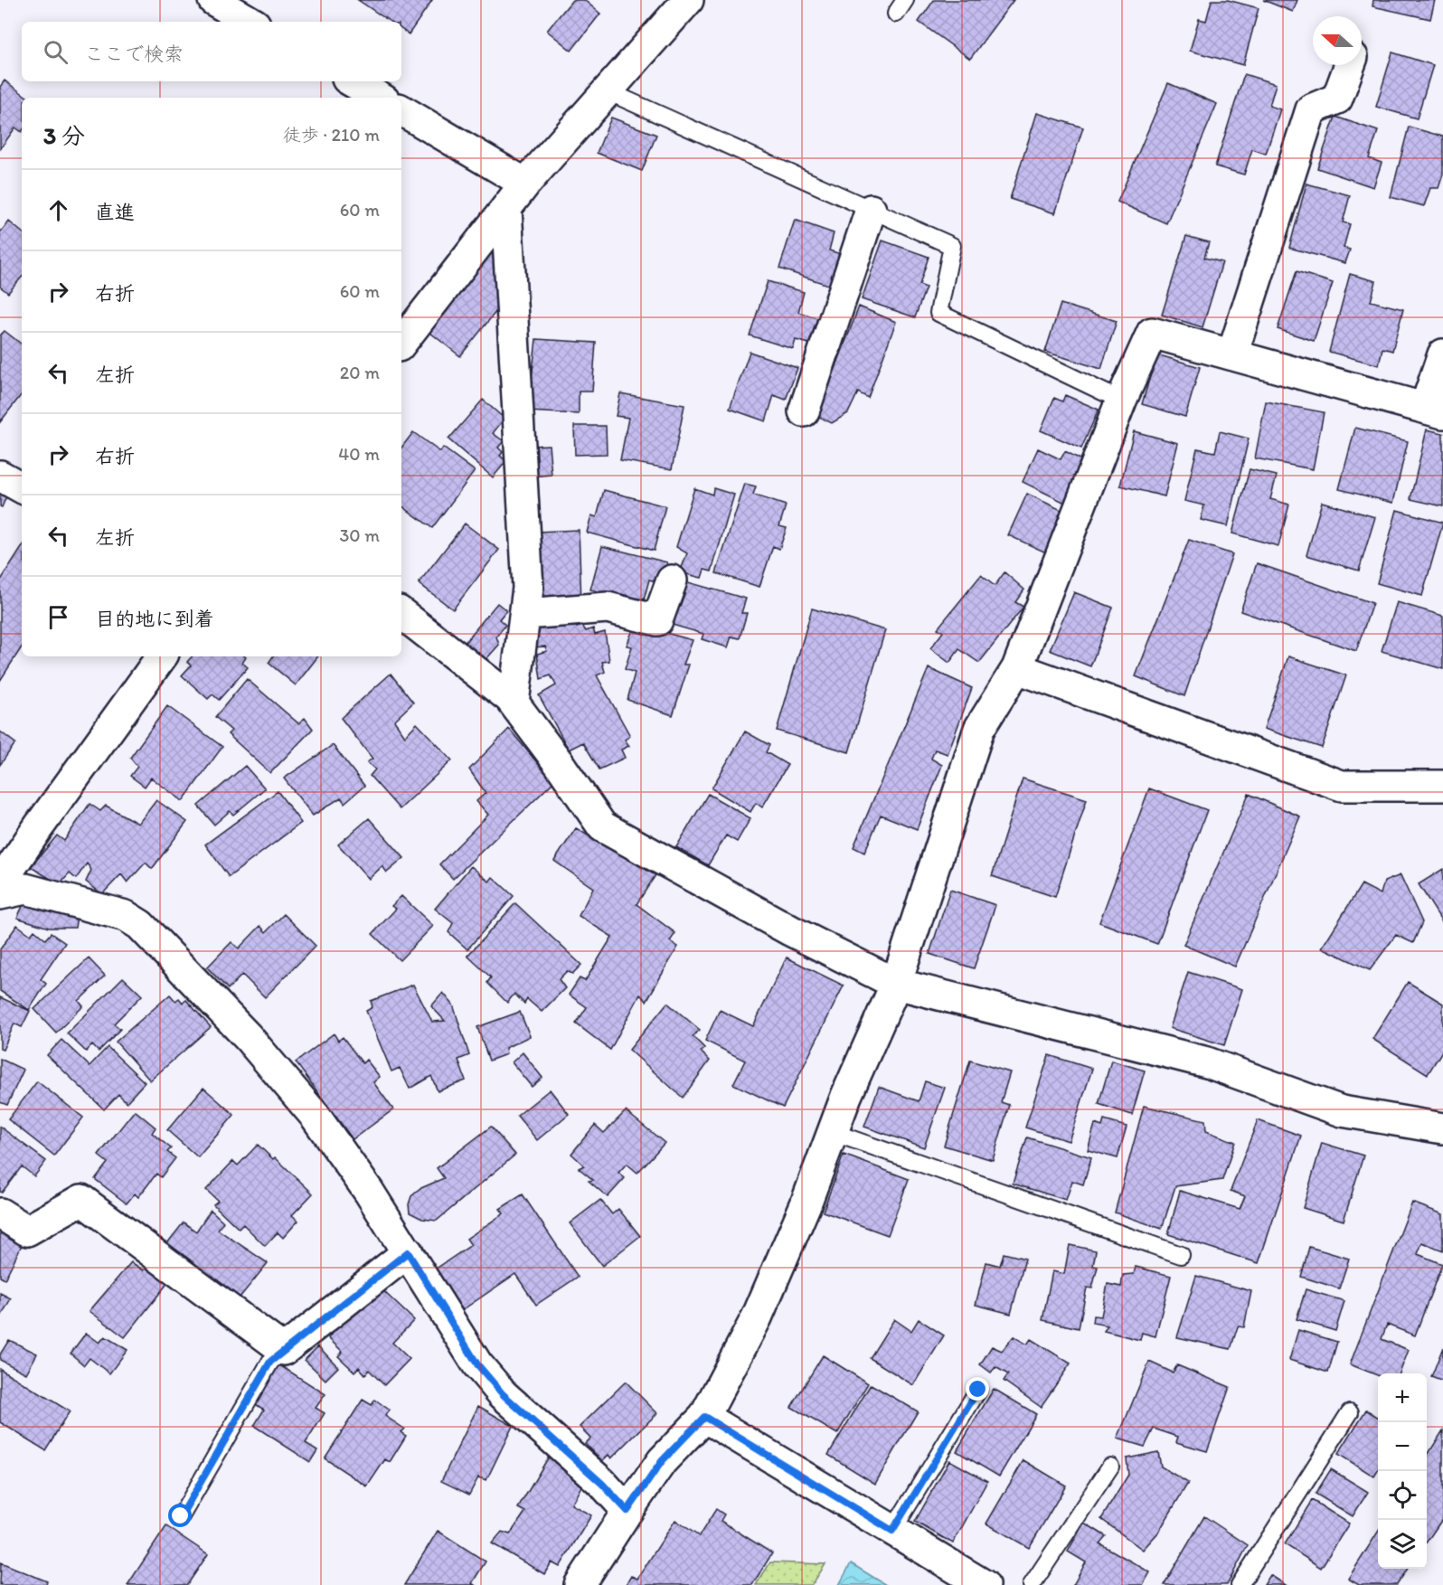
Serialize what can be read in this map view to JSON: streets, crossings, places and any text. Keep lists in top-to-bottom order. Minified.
{"north":"left","page":{"search":"ここで検索","heading":["3 分","徒歩 · 210 m"],"list":[["直進","60 m"],["右折","60 m"],["左折","20 m"],["右折","40 m"],["左折","30 m"],"目的地に到着"],"map_buttons":["+","−"]}}
